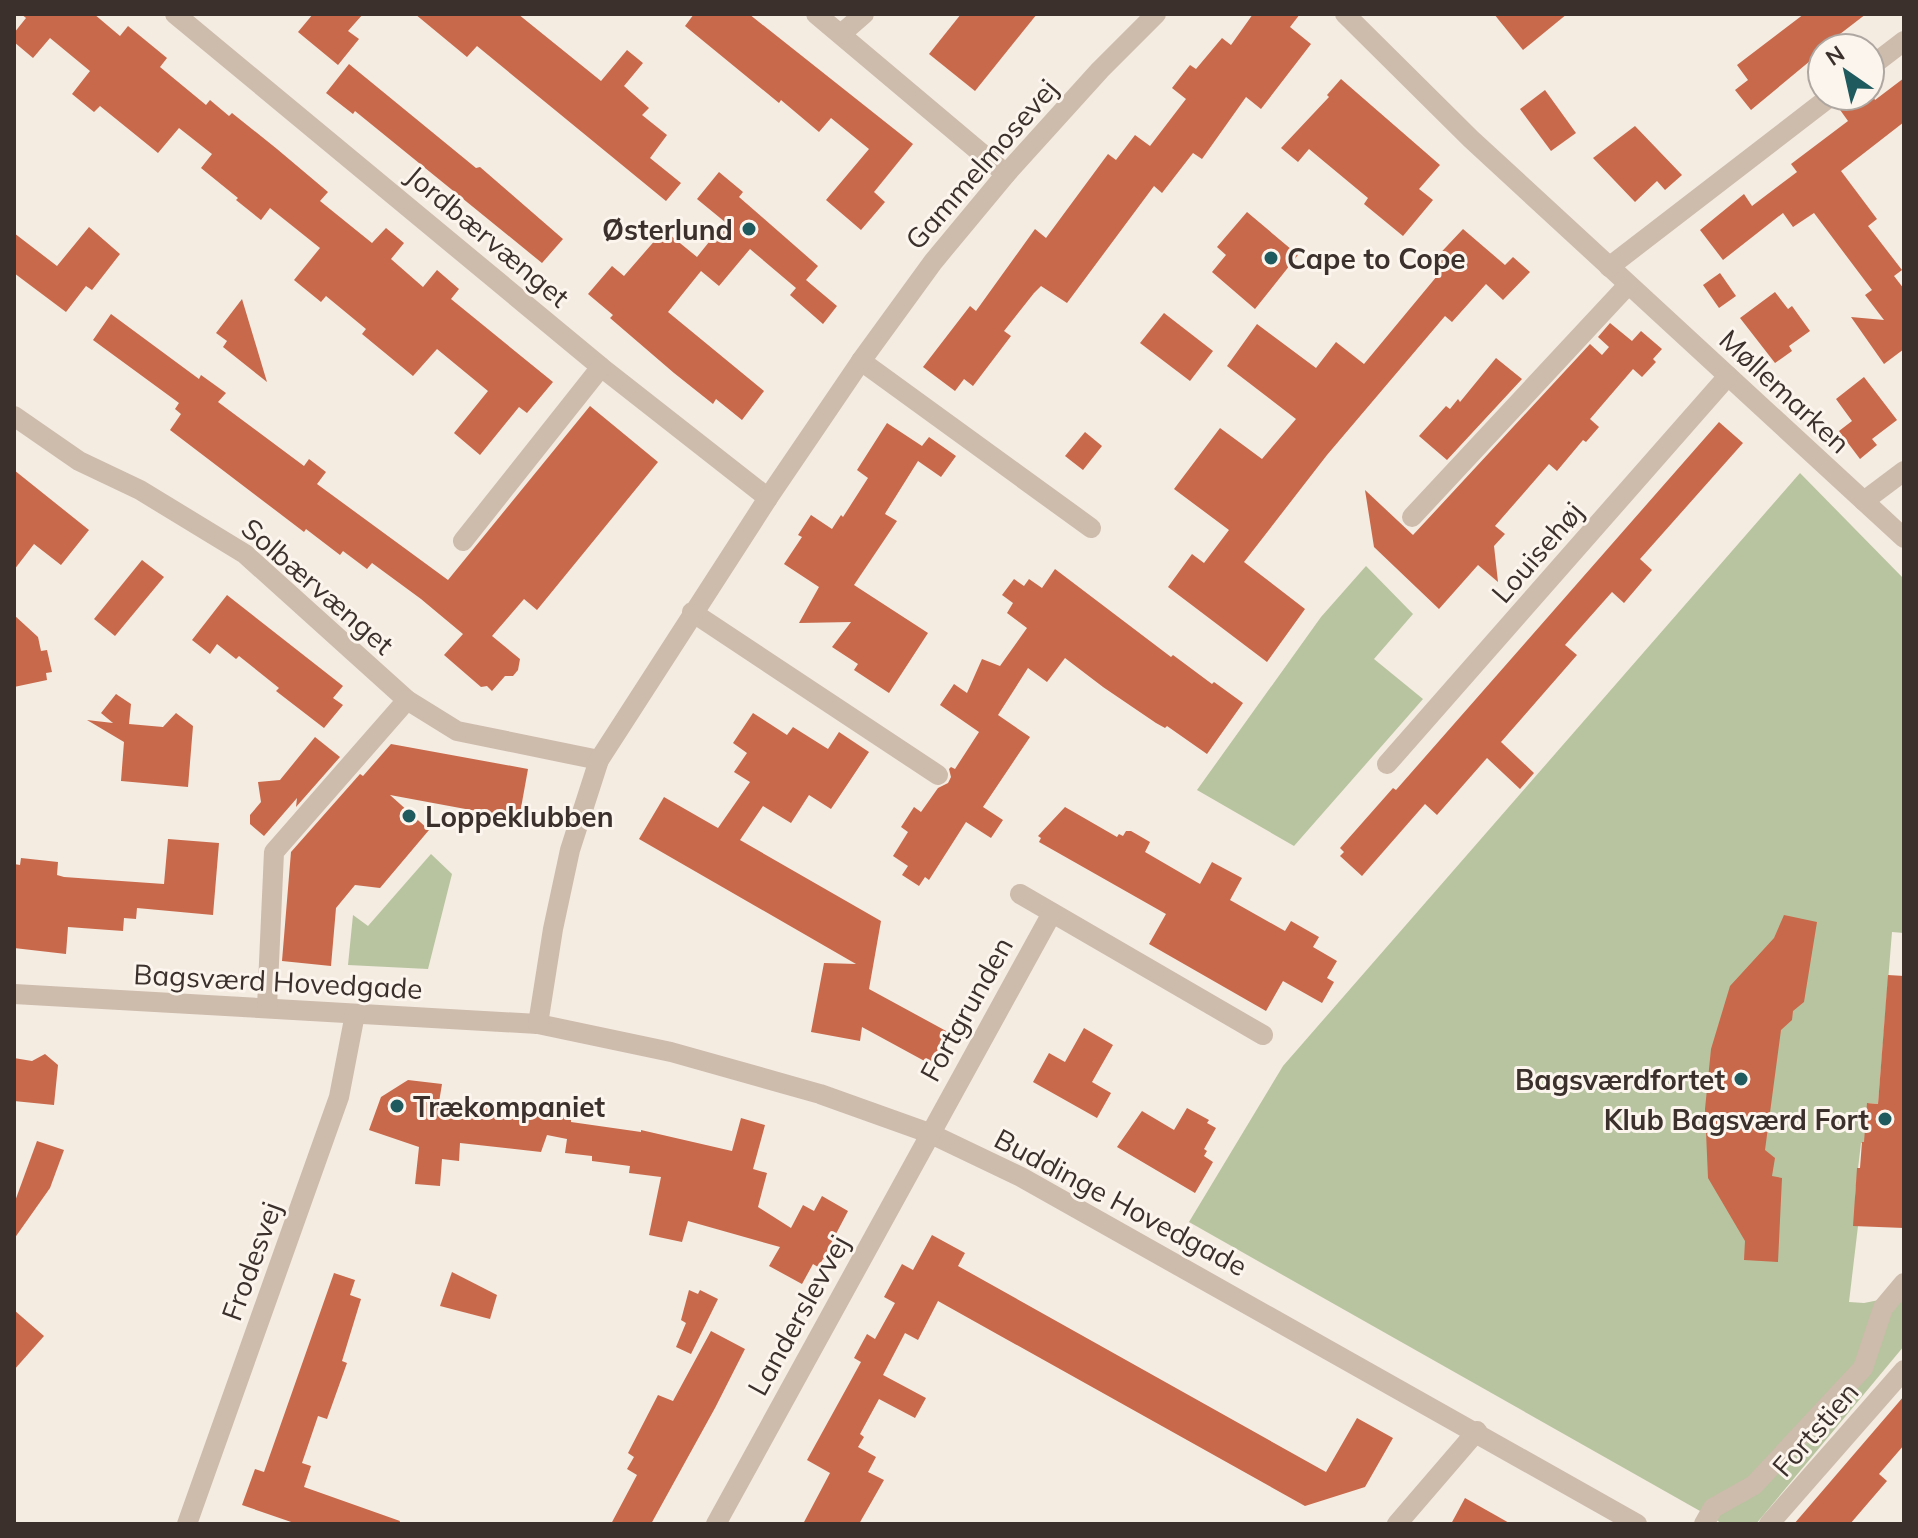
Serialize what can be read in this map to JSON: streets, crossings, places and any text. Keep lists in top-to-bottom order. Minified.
{"streets":{"street":["Gammelmosevej","Jordbærvænget","Møllemarken","Louisehøj","Solbærvænget","Bagsværd Hovedgade","Fortgrunden","Buddinge Hovedgade","Frodesvej","Landerslevvej","Fortstien"]},"crossings":[["Gammelmosevej","Jordbærvænget"],["Gammelmosevej","Solbærvænget"],["Gammelmosevej","Bagsværd Hovedgade"],["Gammelmosevej","Buddinge Hovedgade"],["Møllemarken","Louisehøj"],["Bagsværd Hovedgade","Buddinge Hovedgade"],["Bagsværd Hovedgade","Frodesvej"],["Fortgrunden","Buddinge Hovedgade"],["Fortgrunden","Landerslevvej"],["Buddinge Hovedgade","Landerslevvej"]],"places":["Østerlund","Cape to Cope","Loppeklubben","Bagsværdfortet","Trækompaniet","Klub Bagsværd Fort"],"north":"top left"}
